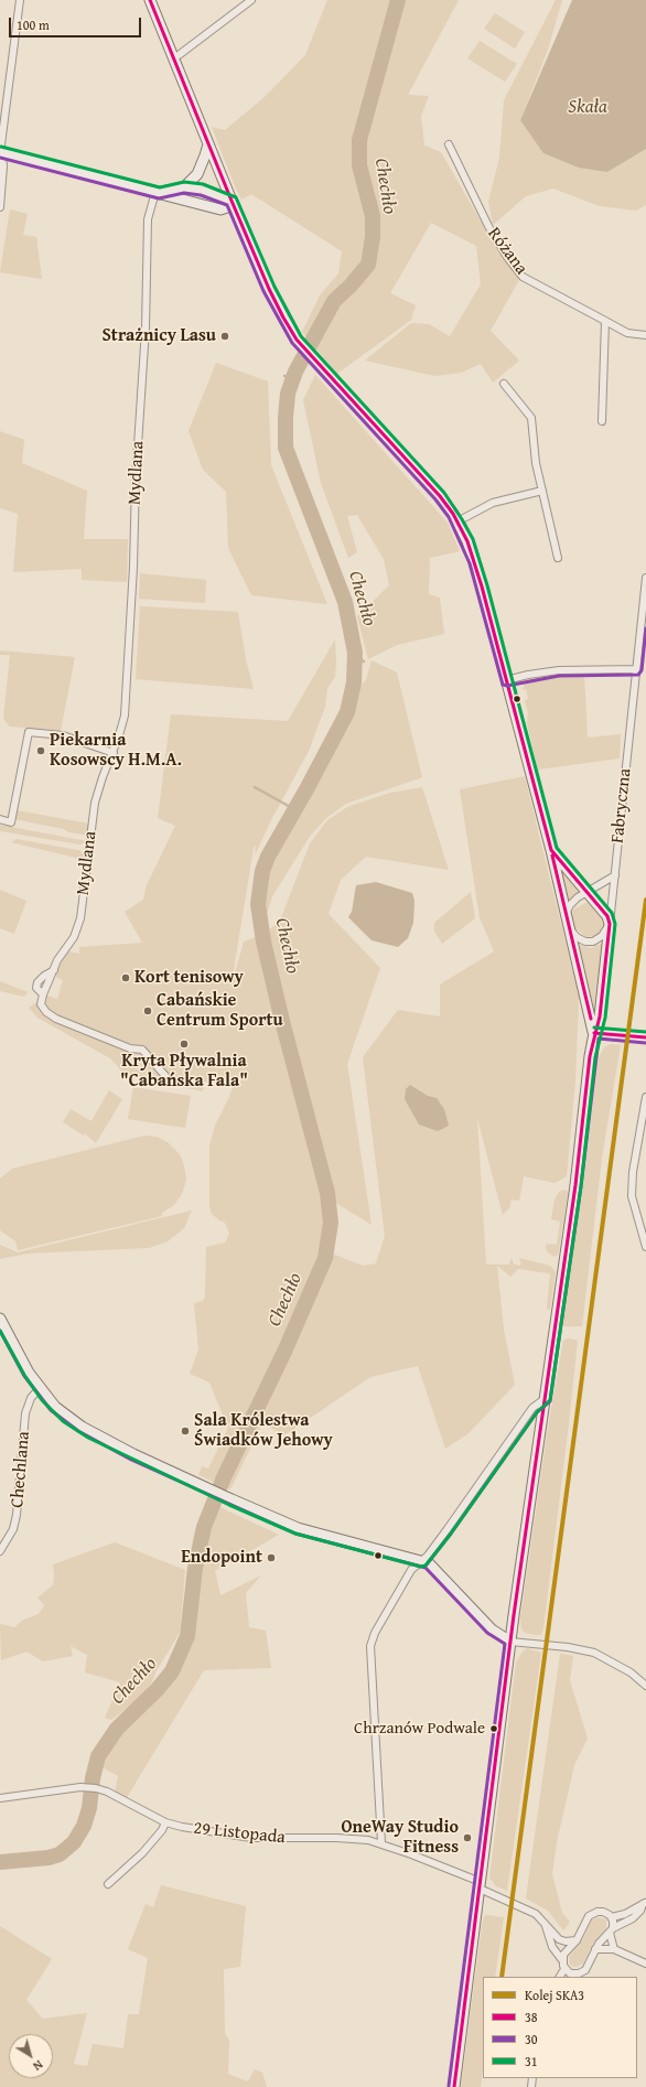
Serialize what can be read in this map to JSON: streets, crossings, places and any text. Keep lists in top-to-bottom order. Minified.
{"streets":{"street":["Różana","Mydlana","Fabryczna","Chechlana","29 Listopada"]},"water":["Skała","Chechło"],"places":["Strażnicy Lasu","Piekarnia Kosowscy H.M.A.","Kort tenisowy","Cabańskie Centrum Sportu","Kryta Pływalnia \"Cabańska Fala\"","Sala Królestwa Świadków Jehowy","Endopoint","Chrzanów Podwale","OneWay Studio Fitness"],"lines":["transit line 38","transit line 31","transit line 30","rail line SKA3"],"legend":["Kolej SKA3","38","30","31"],"scale_bar":"100 m","north":"bottom right"}
